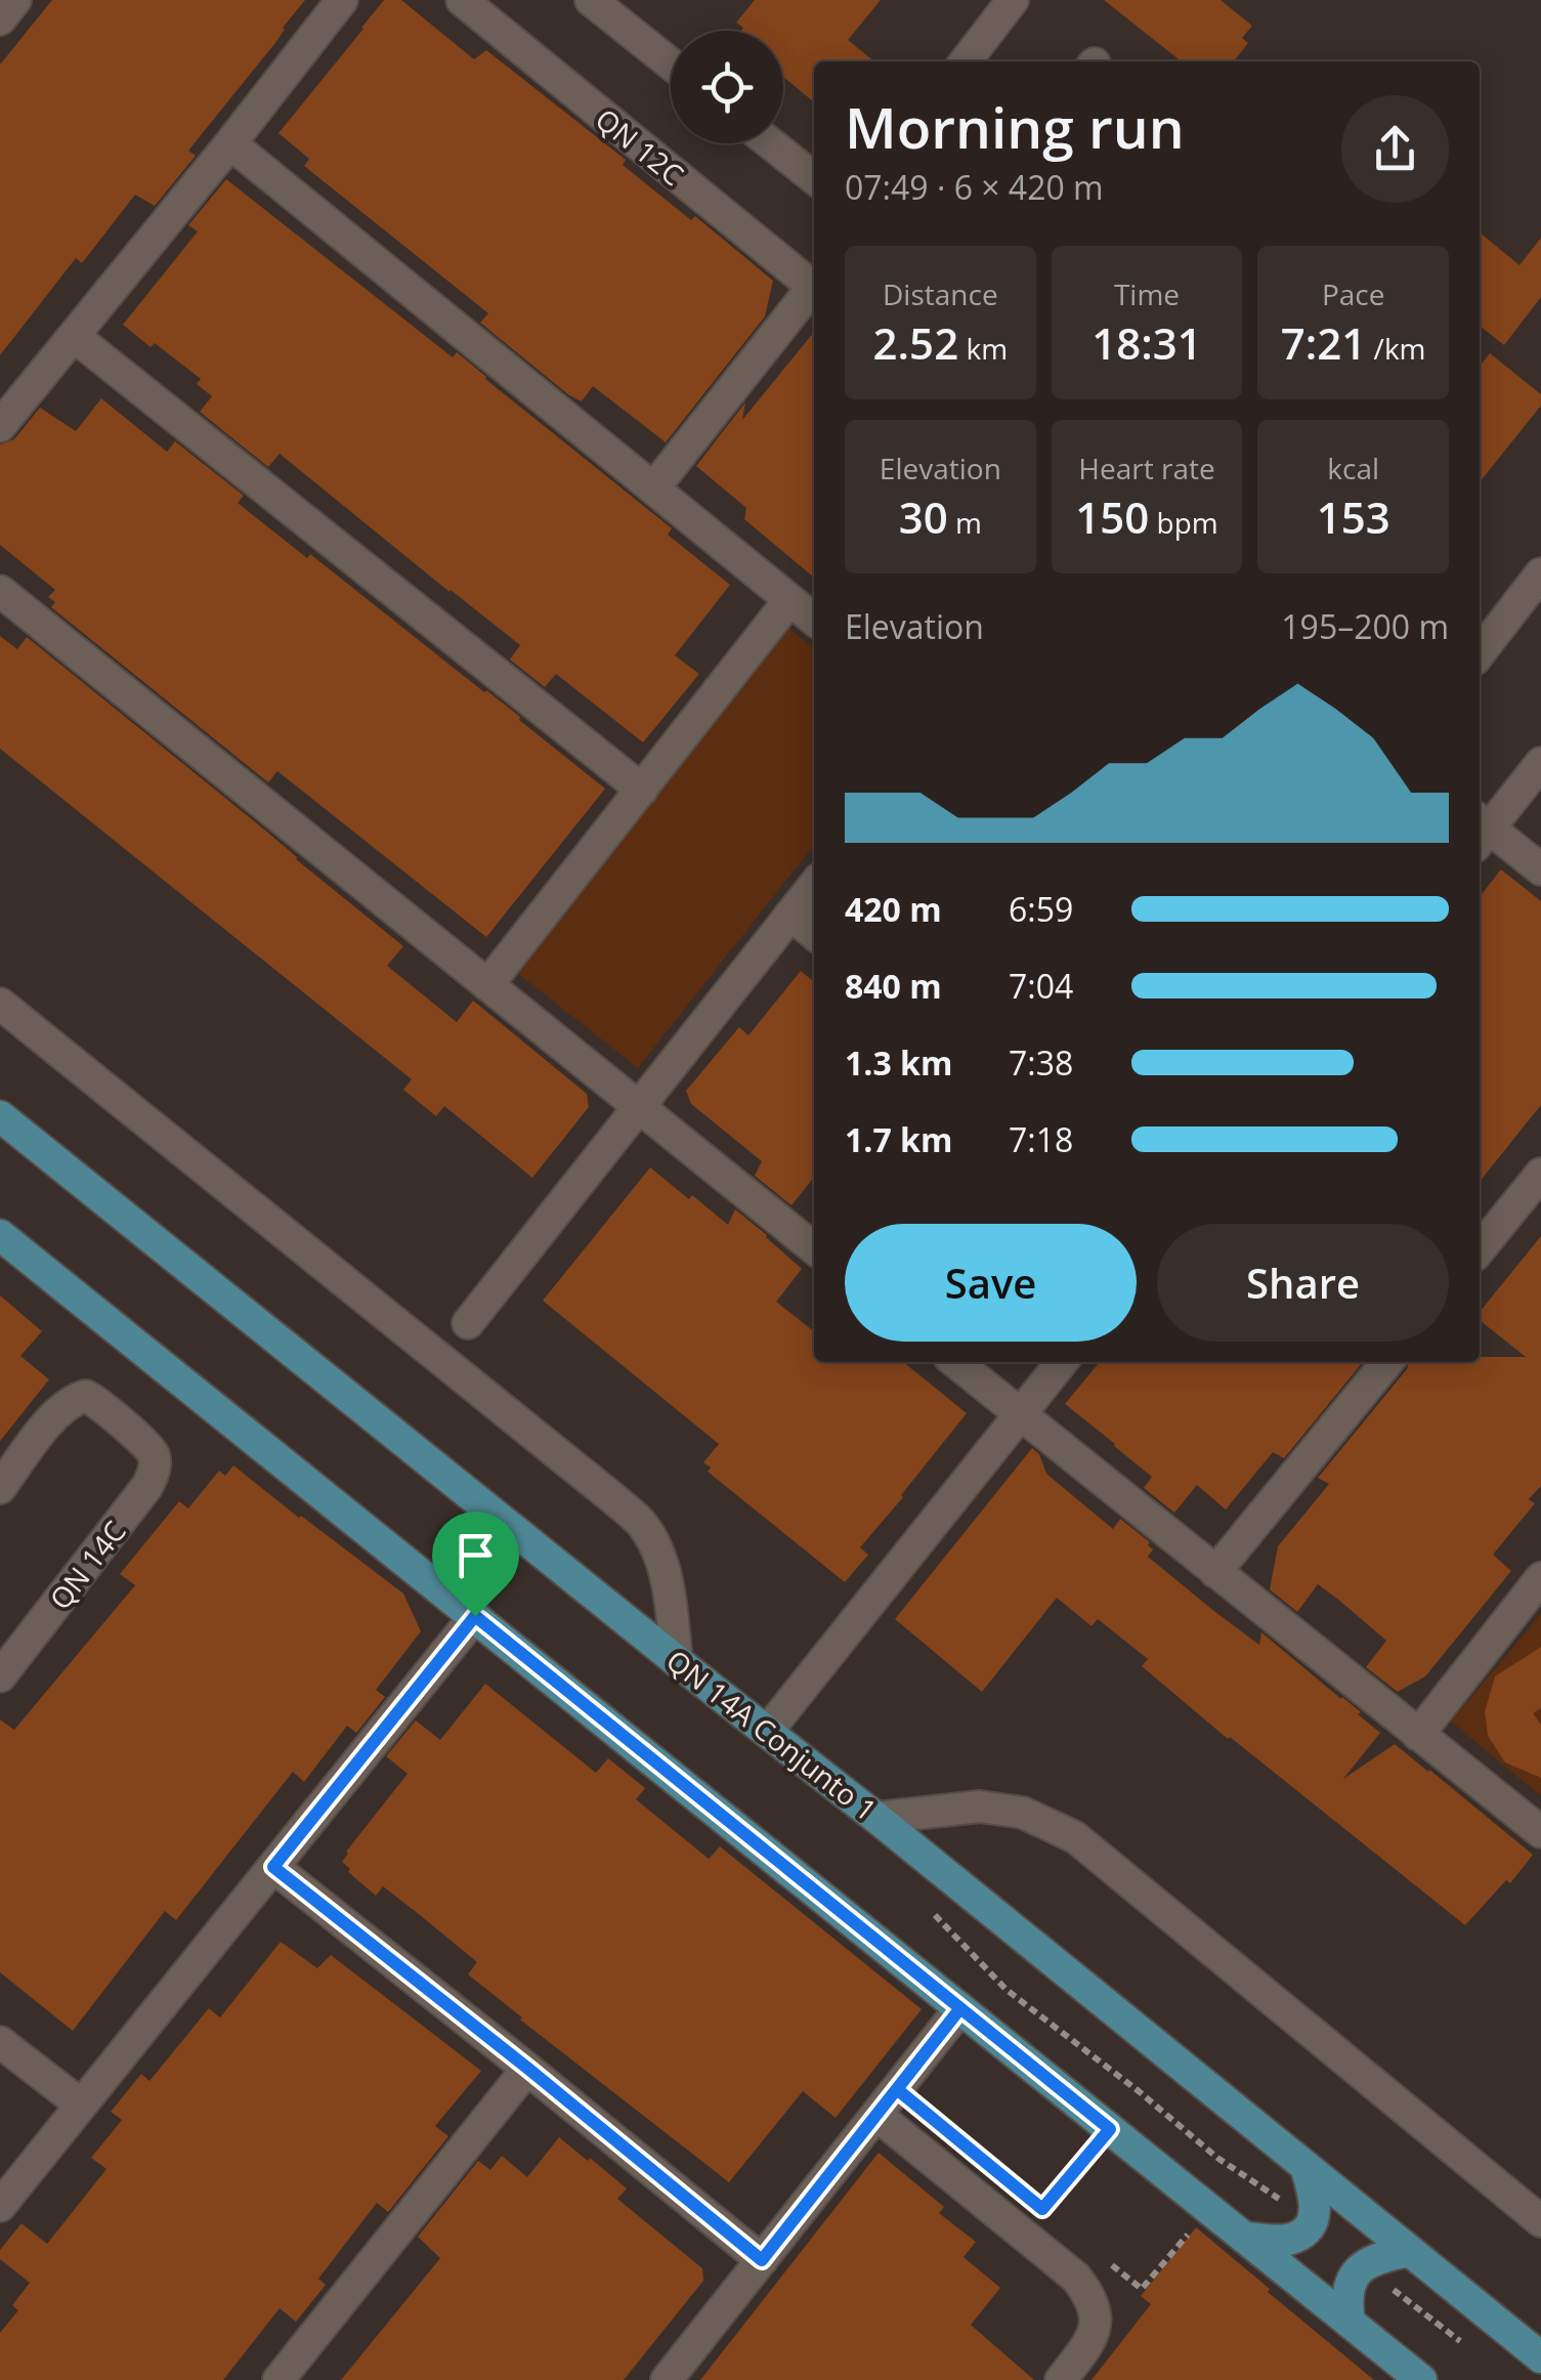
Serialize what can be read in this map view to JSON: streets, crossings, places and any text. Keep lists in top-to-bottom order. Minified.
{"streets":{"main road":["QN 14A Conjunto 1"],"street":["QN 12C","QN 14C"]},"page":{"heading":["Morning run","07:49 · 6 × 420 m"],"stats":[["Distance","2.52 km"],["Time","18:31"],["Pace","7:21 /km"],["Elevation","30 m"],["Heart rate","150 bpm"],["kcal","153"]],"chart":["Elevation","195–200 m"],"list":[{"name":"420 m","note":"6:59"},{"name":"840 m","note":"7:04"},{"name":"1.3 km","note":"7:38"},{"name":"1.7 km","note":"7:18"}],"buttons":["Save","Share"]}}
